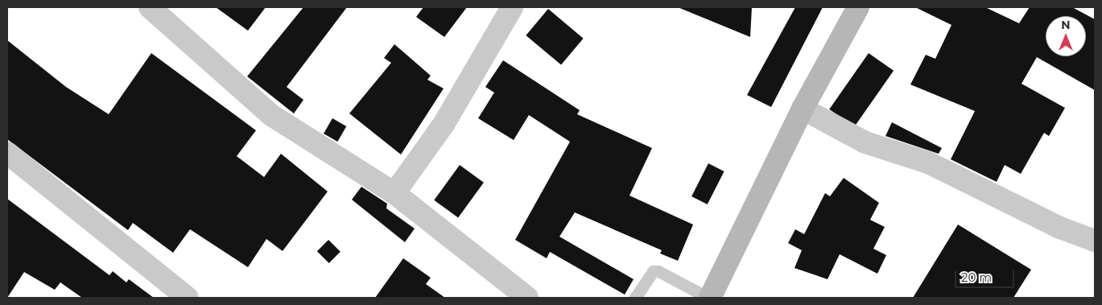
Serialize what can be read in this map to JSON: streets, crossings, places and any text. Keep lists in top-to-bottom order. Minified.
{"scale_bar":"20 m","north":"top"}
